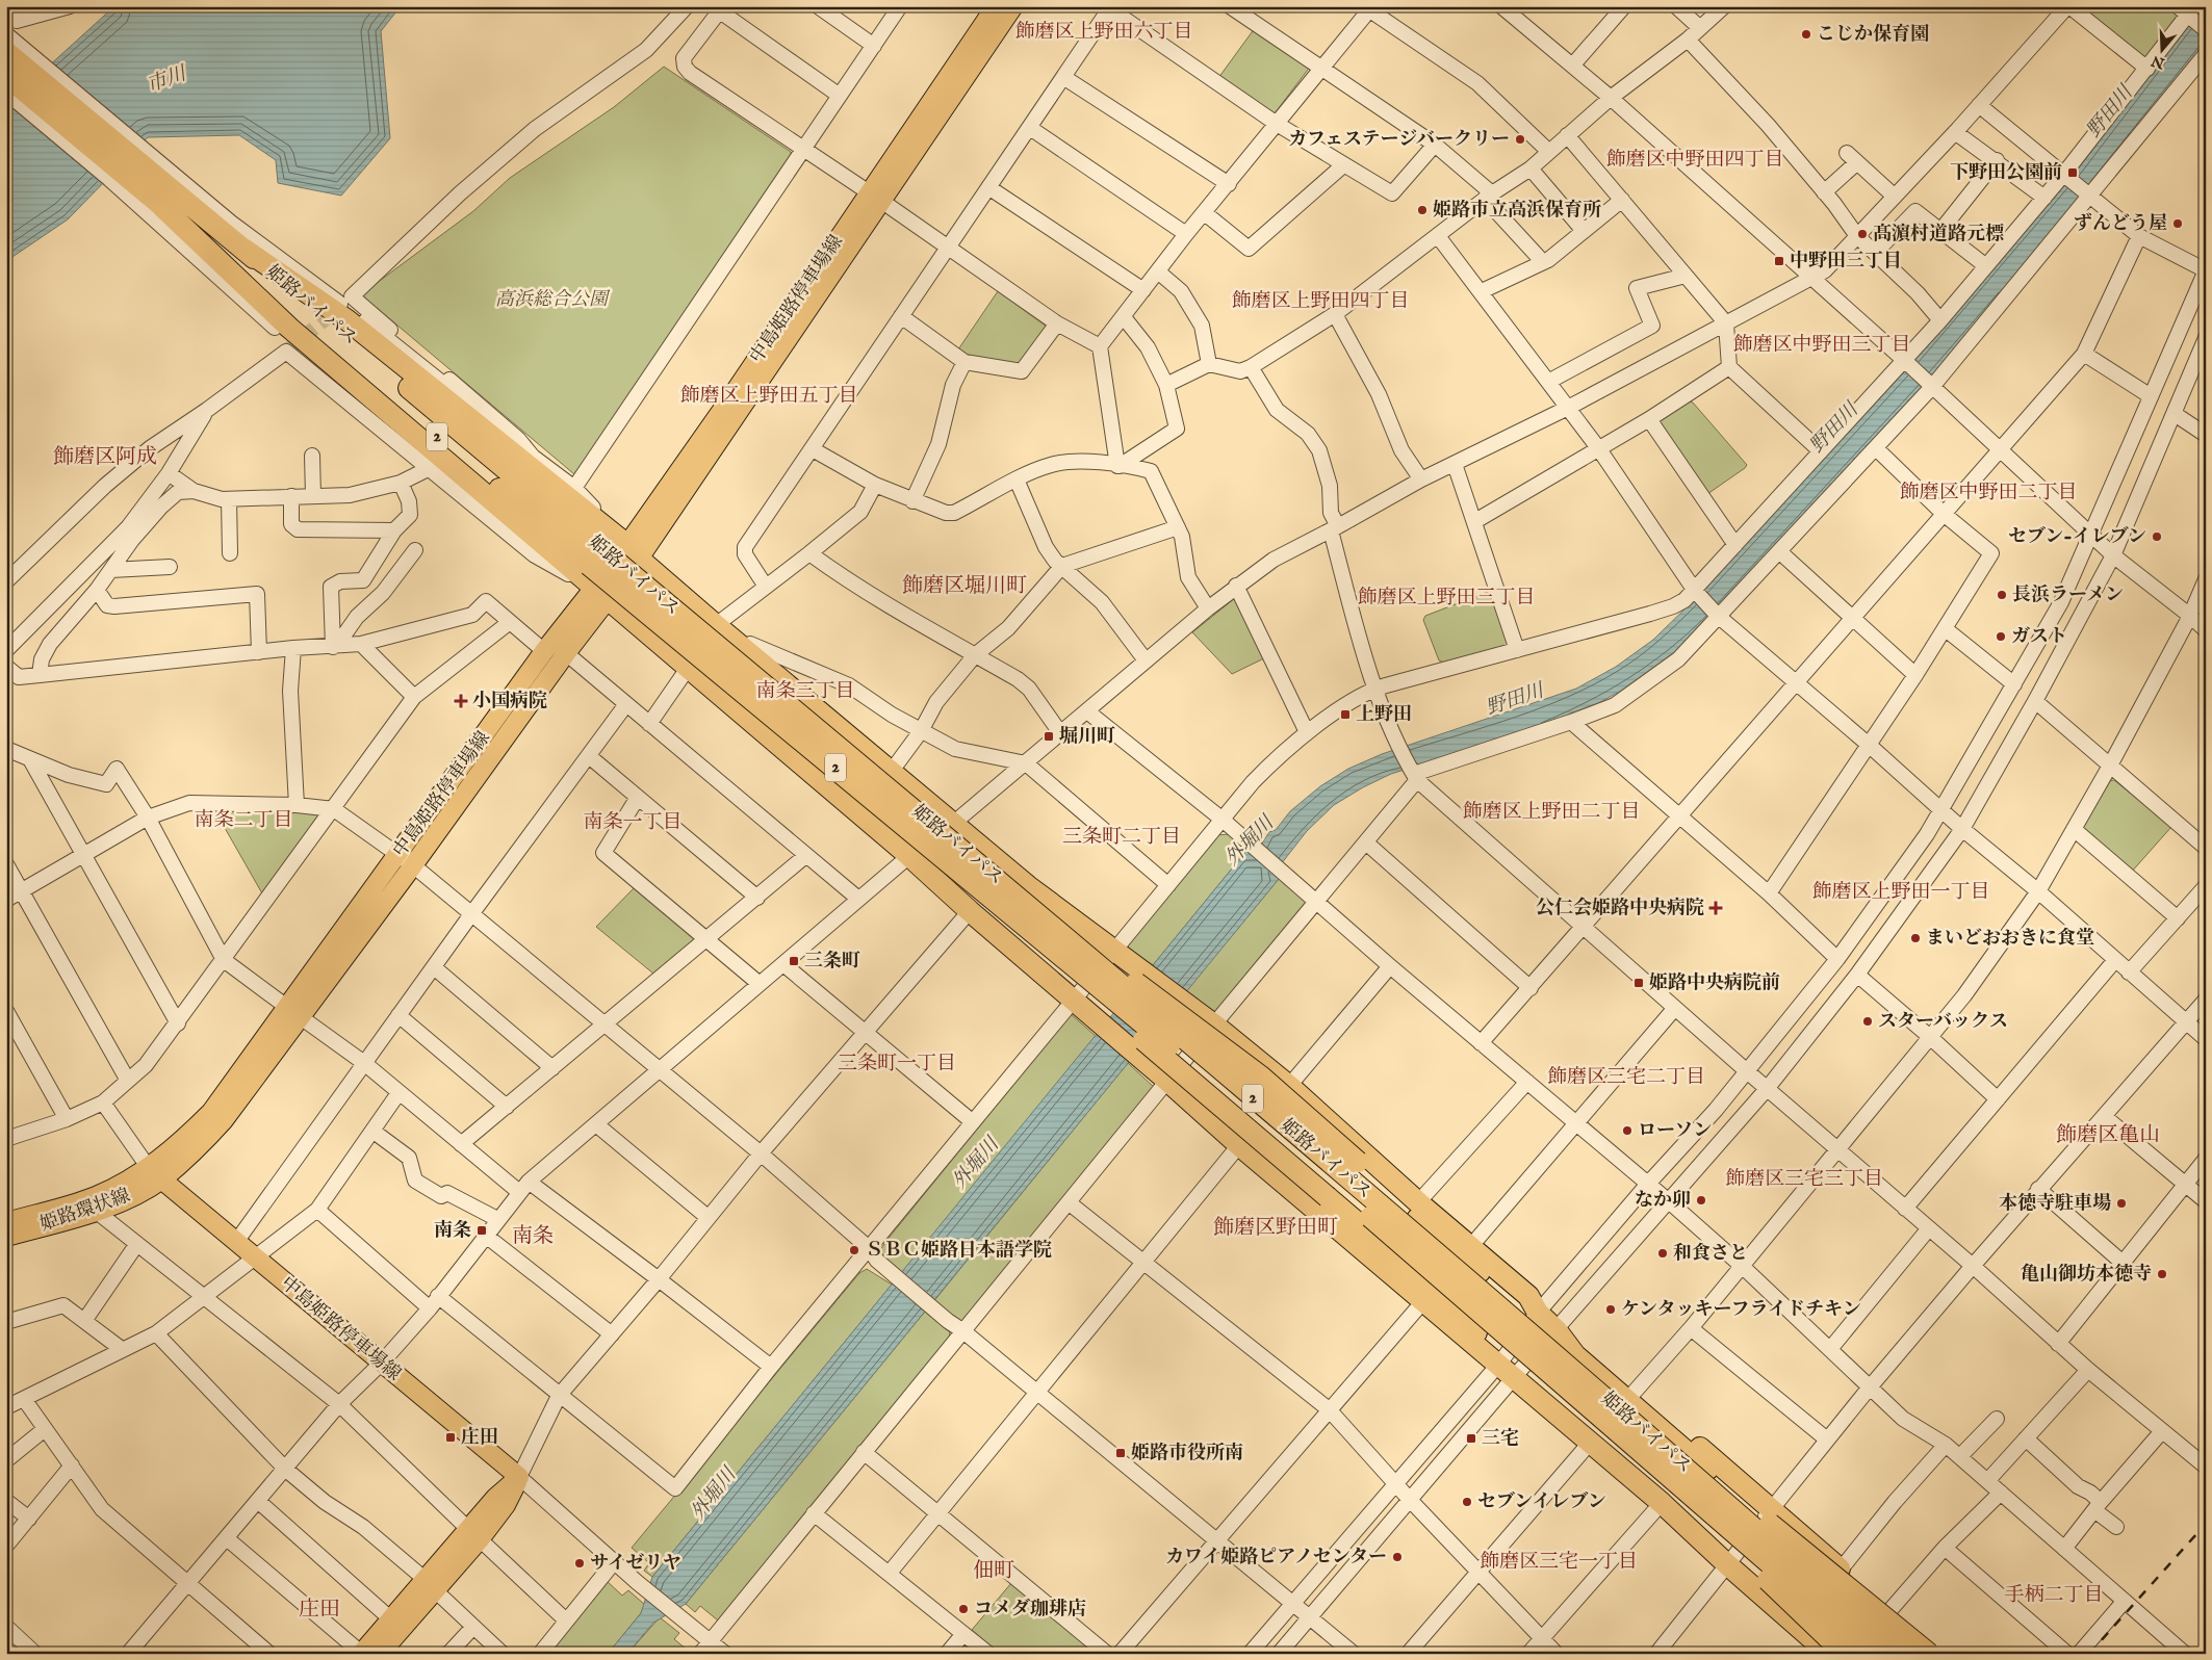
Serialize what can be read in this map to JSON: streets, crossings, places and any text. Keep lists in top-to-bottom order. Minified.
{"streets":{"highway":["姫路バイパス","2"],"main road":["中島姫路停車場線","姫路環状線"]},"crossings":[["中島姫路停車場線","姫路環状線"]],"districts":["飾磨区上野田六丁目","飾磨区中野田四丁目","飾磨区上野田四丁目","飾磨区中野田三丁目","飾磨区上野田五丁目","飾磨区阿成","飾磨区中野田二丁目","飾磨区堀川町","飾磨区上野田三丁目","南条三丁目","飾磨区上野田二丁目","南条二丁目","南条一丁目","三条町二丁目","飾磨区上野田一丁目","三条町一丁目","飾磨区三宅二丁目","飾磨区亀山","飾磨区三宅三丁目","飾磨区野田町","南条","飾磨区三宅一丁目","佃町","手柄二丁目","庄田"],"water":["市川","野田川","外堀川"],"parks":["高浜総合公園"],"places":{"other":["こじか保育園","カフェステージバークリー","姫路市立高浜保育所","ずんどう屋","髙濵村道路元標","セブン-イレブン","長浜ラーメン","ガスト","まいどおおきに食堂","スターバックス","ローソン","なか卯","本徳寺駐車場","ＳＢＣ姫路日本語学院","和食さと","亀山御坊本徳寺","ケンタッキーフライドチキン","セブンイレブン","カワイ姫路ピアノセンター","サイゼリヤ","コメダ珈琲店"],"transit":["下野田公園前","中野田三丁目","上野田","堀川町","三条町","姫路中央病院前","南条","庄田","三宅","姫路市役所南"],"health":["小国病院","公仁会姫路中央病院"]},"north":"bottom"}
